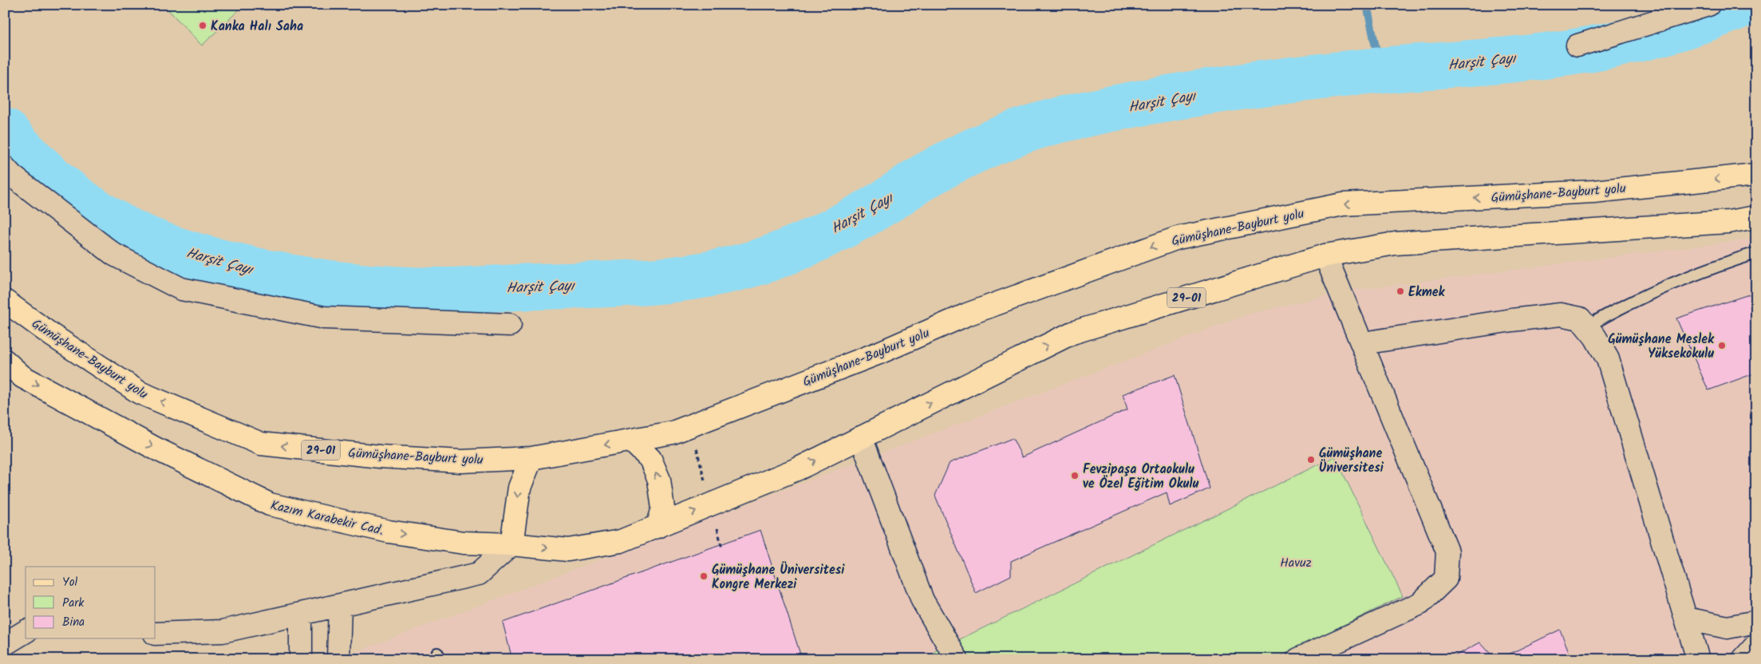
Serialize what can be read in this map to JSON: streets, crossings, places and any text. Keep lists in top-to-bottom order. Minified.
{"streets":{"main road":["Gümüşhane-Bayburt yolu","29-01","Kazım Karabekir Cad."]},"crossings":[["29-01","Kazım Karabekir Cad."]],"one_way":["Kazım Karabekir Cad."],"water":["Harşit Çayı"],"parks":["Havuz"],"places":["Kanka Halı Saha","Ekmek","Gümüşhane Meslek Yüksekokulu","Gümüşhane Üniversitesi","Fevzipaşa Ortaokulu ve Özel Eğitim Okulu","Gümüşhane Üniversitesi Kongre Merkezi"],"legend":["Yol","Park","Bina"]}
